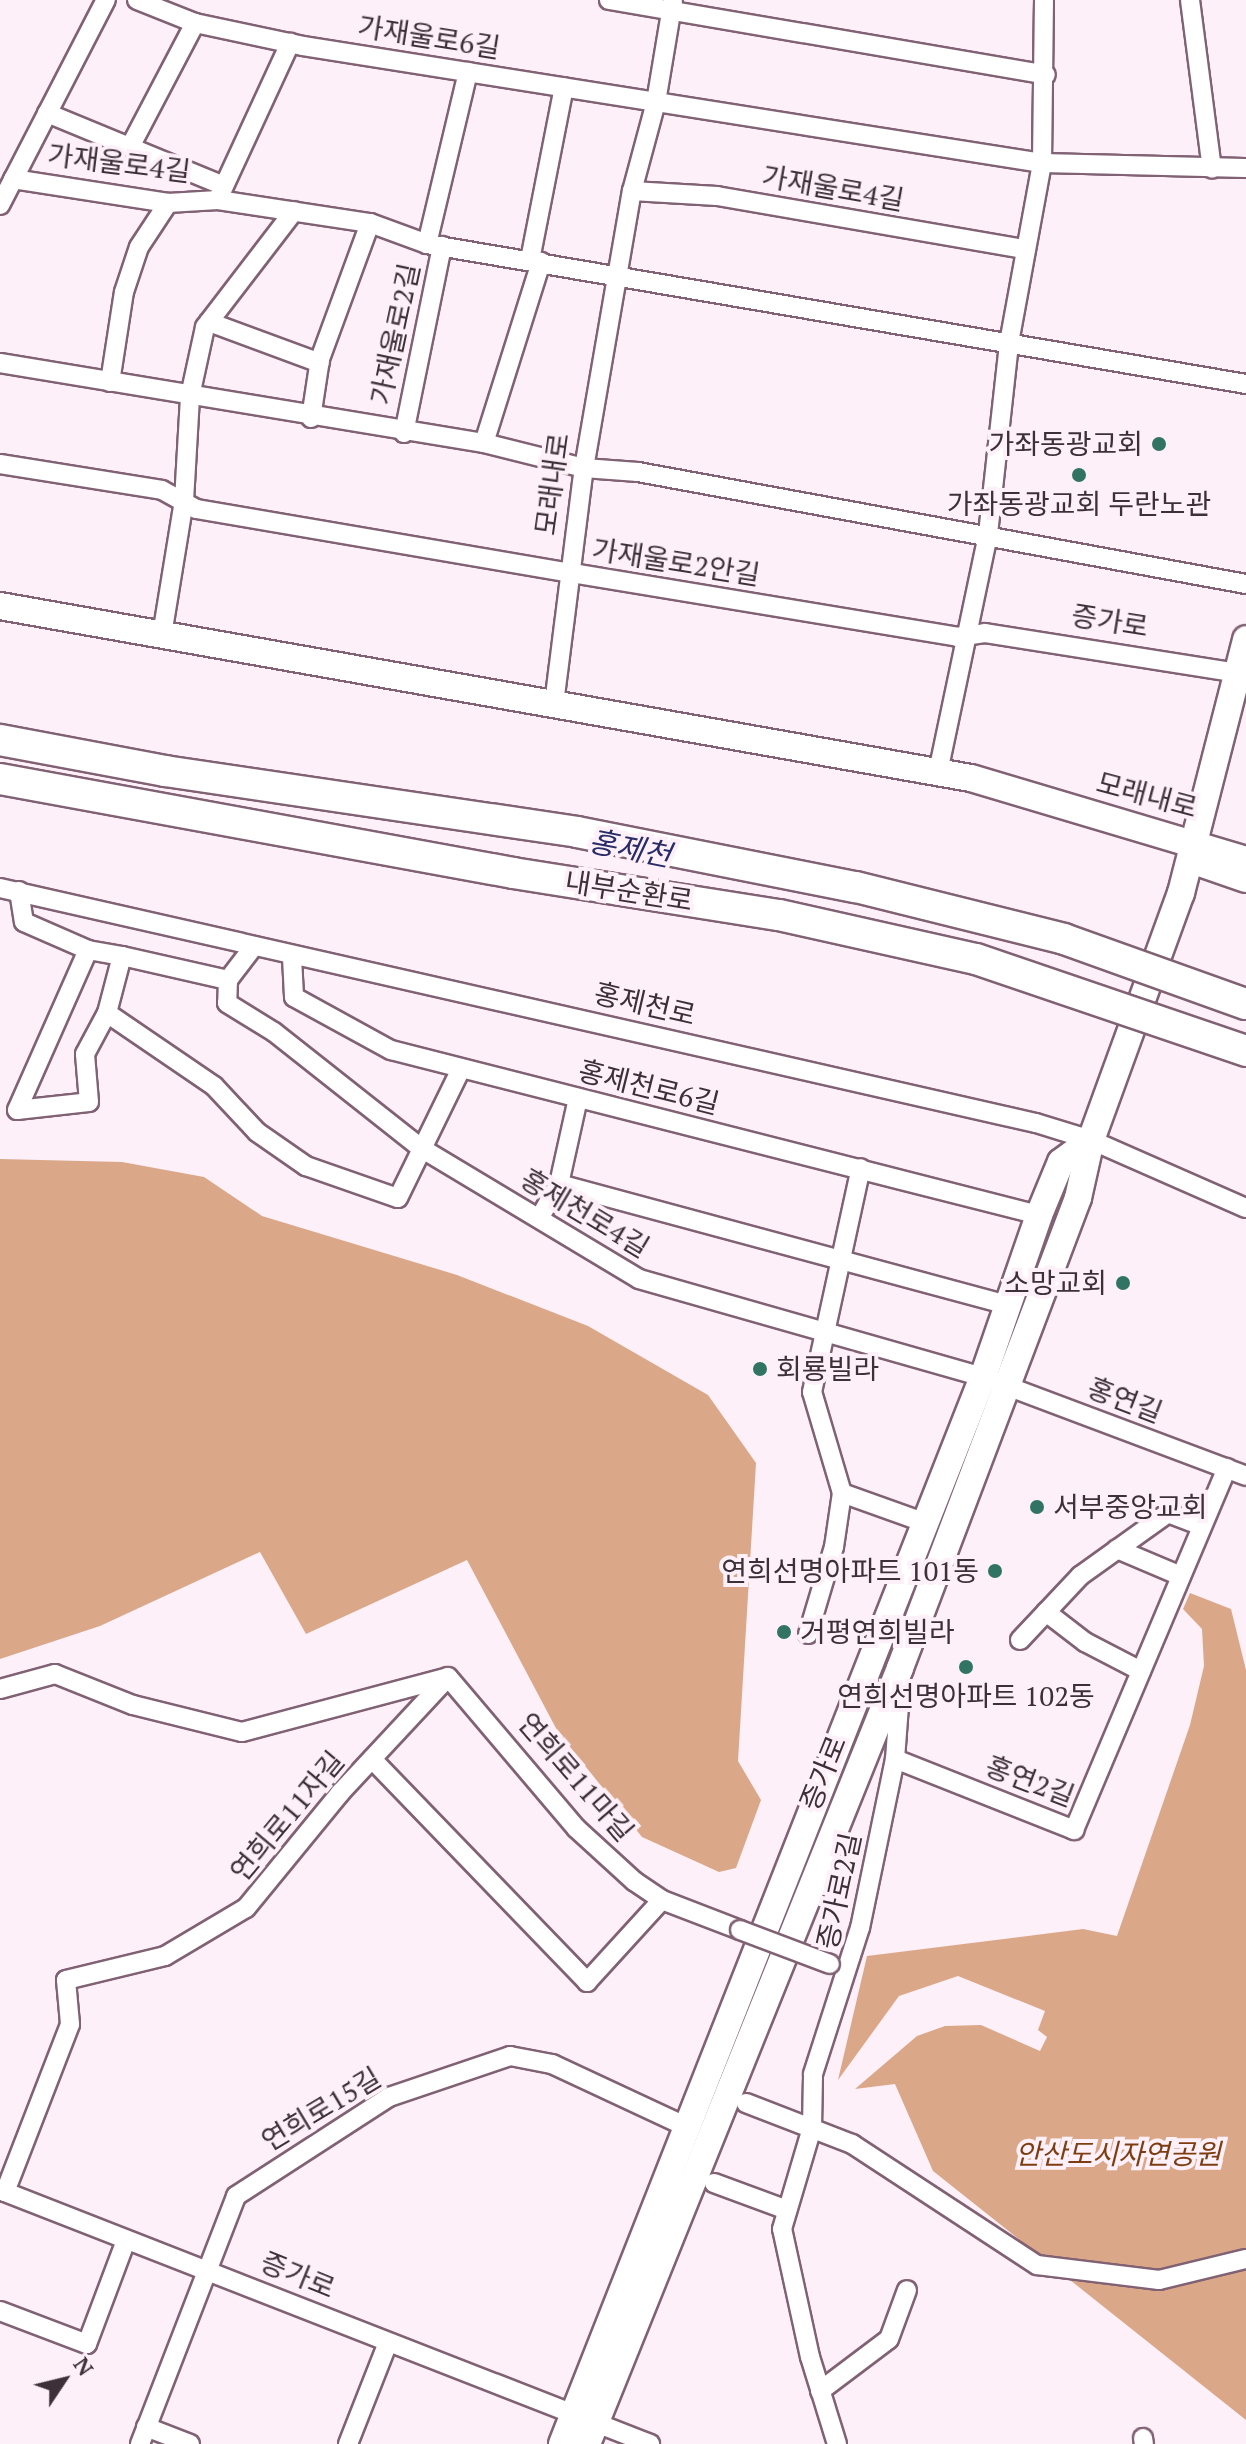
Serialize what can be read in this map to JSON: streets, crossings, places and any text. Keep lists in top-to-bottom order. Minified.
{"streets":{"highway":["내부순환로"],"main road":["모래내로","증가로"],"street":["가재울로6길","가재울로4길","가재울로2길","가재울로2안길","홍제천로","홍제천로6길","홍제천로4길","홍연길","연희로11마길","홍연2길","연희로11자길","증가로2길","연희로15길"]},"crossings":[["가재울로6길","가재울로4길"],["가재울로4길","가재울로2길"],["가재울로4길","모래내로"],["가재울로2길","모래내로"],["모래내로","가재울로2안길"],["모래내로","증가로"],["가재울로2안길","증가로"],["증가로","홍제천로"],["증가로","홍제천로6길"],["증가로","홍제천로4길"],["증가로","홍연길"],["증가로","연희로11자길"],["증가로","증가로2길"],["증가로","연희로15길"],["홍제천로","홍제천로6길"],["홍제천로4길","홍연길"],["홍연길","홍연2길"],["연희로11마길","연희로11자길"],["연희로11마길","증가로2길"],["홍연2길","증가로2길"]],"water":["홍제천"],"parks":["안산도시자연공원"],"places":["가좌동광교회","가좌동광교회 두란노관","소망교회","회룡빌라","서부중앙교회","연희선명아파트 101동","거평연희빌라","연희선명아파트 102동"],"north":"top right"}
